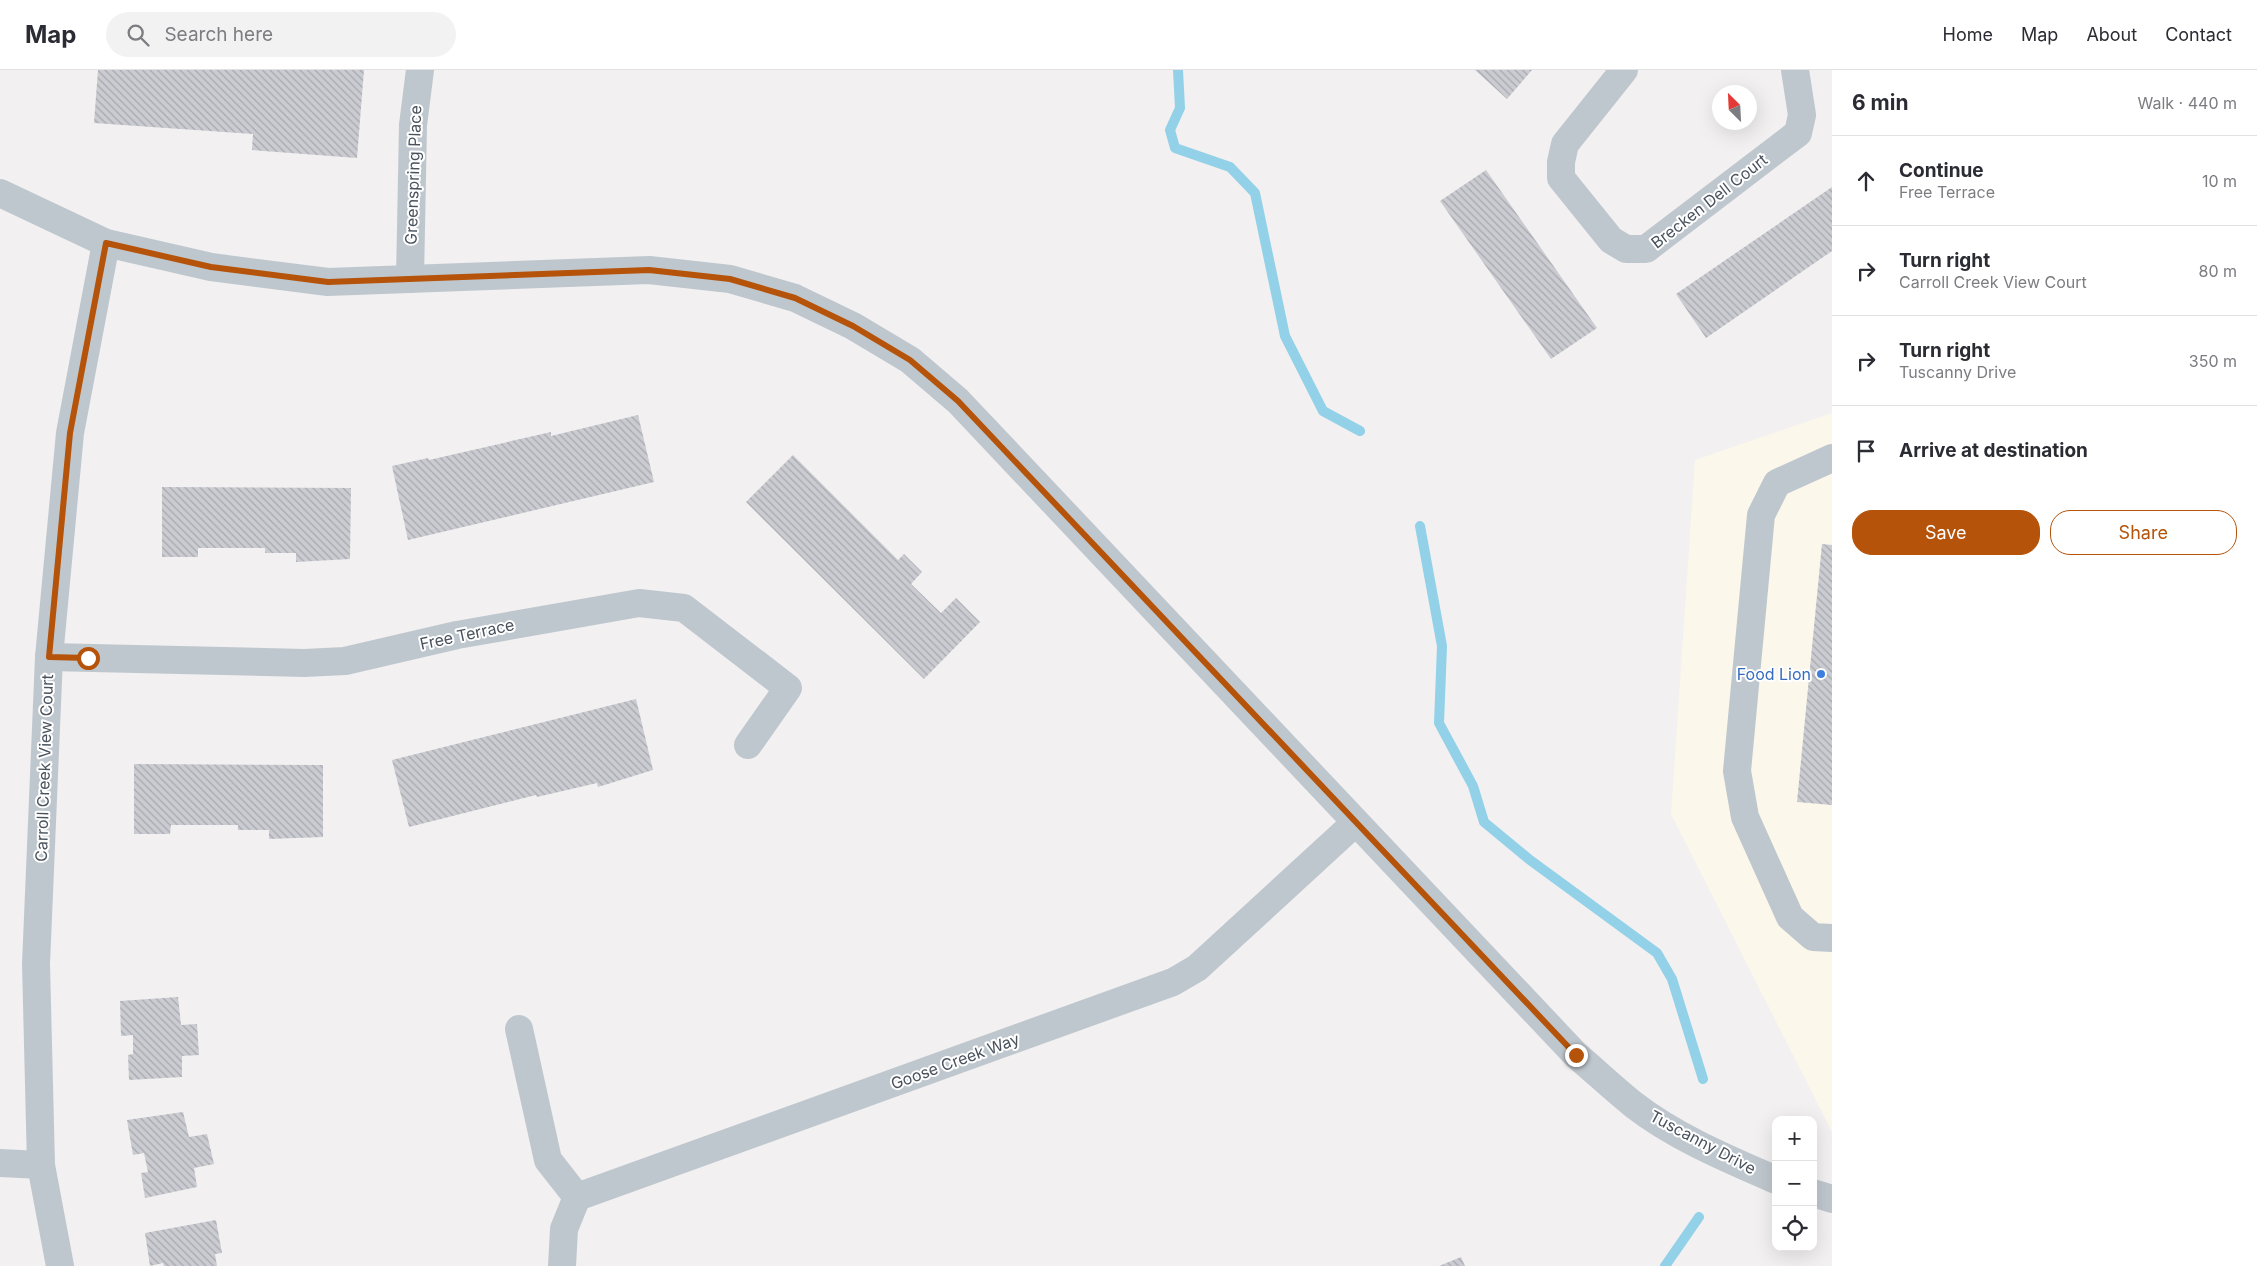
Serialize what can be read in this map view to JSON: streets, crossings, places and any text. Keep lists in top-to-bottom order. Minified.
{"streets":{"street":["Greenspring Place","Brecken Dell Court","Free Terrace","Carroll Creek View Court","Goose Creek Way","Tuscanny Drive"]},"crossings":[["Greenspring Place","Tuscanny Drive"],["Free Terrace","Carroll Creek View Court"],["Carroll Creek View Court","Tuscanny Drive"],["Goose Creek Way","Tuscanny Drive"]],"places":["Food Lion"],"north":"top left","page":{"header":"Map","search":"Search here","nav":["Home","Map","About","Contact"],"heading":["6 min","Walk · 440 m"],"list":[["Continue","Free Terrace","10 m"],["Turn right","Carroll Creek View Court","80 m"],["Turn right","Tuscanny Drive","350 m"],"Arrive at destination"],"buttons":["Save","Share"],"map_buttons":["+","−"]}}
